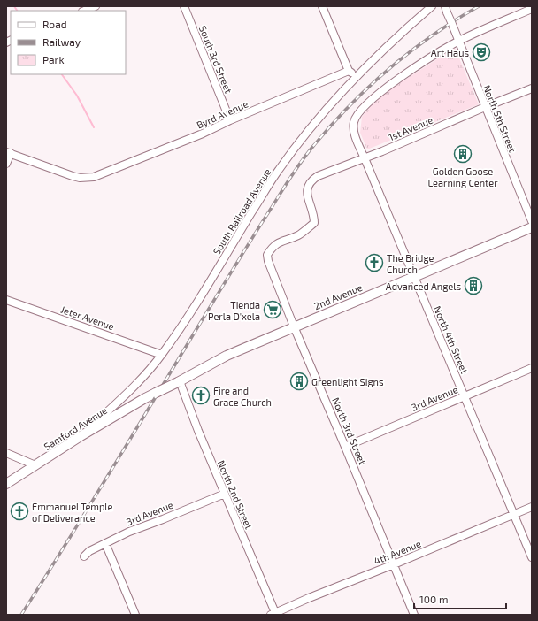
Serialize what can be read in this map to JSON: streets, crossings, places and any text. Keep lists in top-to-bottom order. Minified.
{"streets":{"main road":["2nd Avenue","Samford Avenue"],"street":["South 3rd Street","Byrd Avenue","North 5th Street","1st Avenue","South Railroad Avenue","Jeter Avenue","North 4th Street","3rd Avenue","North 3rd Street","North 2nd Street","4th Avenue"]},"crossings":[["South 3rd Street","Byrd Avenue"],["North 5th Street","1st Avenue"],["North 5th Street","North 4th Street"],["1st Avenue","North 4th Street"],["1st Avenue","North 3rd Street"],["South Railroad Avenue","Jeter Avenue"],["South Railroad Avenue","Samford Avenue"],["2nd Avenue","North 4th Street"],["2nd Avenue","Samford Avenue"],["2nd Avenue","North 3rd Street"],["2nd Avenue","North 2nd Street"],["North 4th Street","3rd Avenue"],["North 4th Street","4th Avenue"],["3rd Avenue","North 3rd Street"],["3rd Avenue","North 2nd Street"],["North 3rd Street","4th Avenue"],["North 2nd Street","4th Avenue"]],"places":{"theatre":["Art Haus"],"building":["Golden Goose Learning Center","Advanced Angels","Greenlight Signs"],"church":["The Bridge Church","Fire and Grace Church","Emmanuel Temple of Deliverance"],"supermarket":["Tienda Perla D'xela"]},"legend":["Road","Railway","Park"],"scale_bar":"100 m"}
